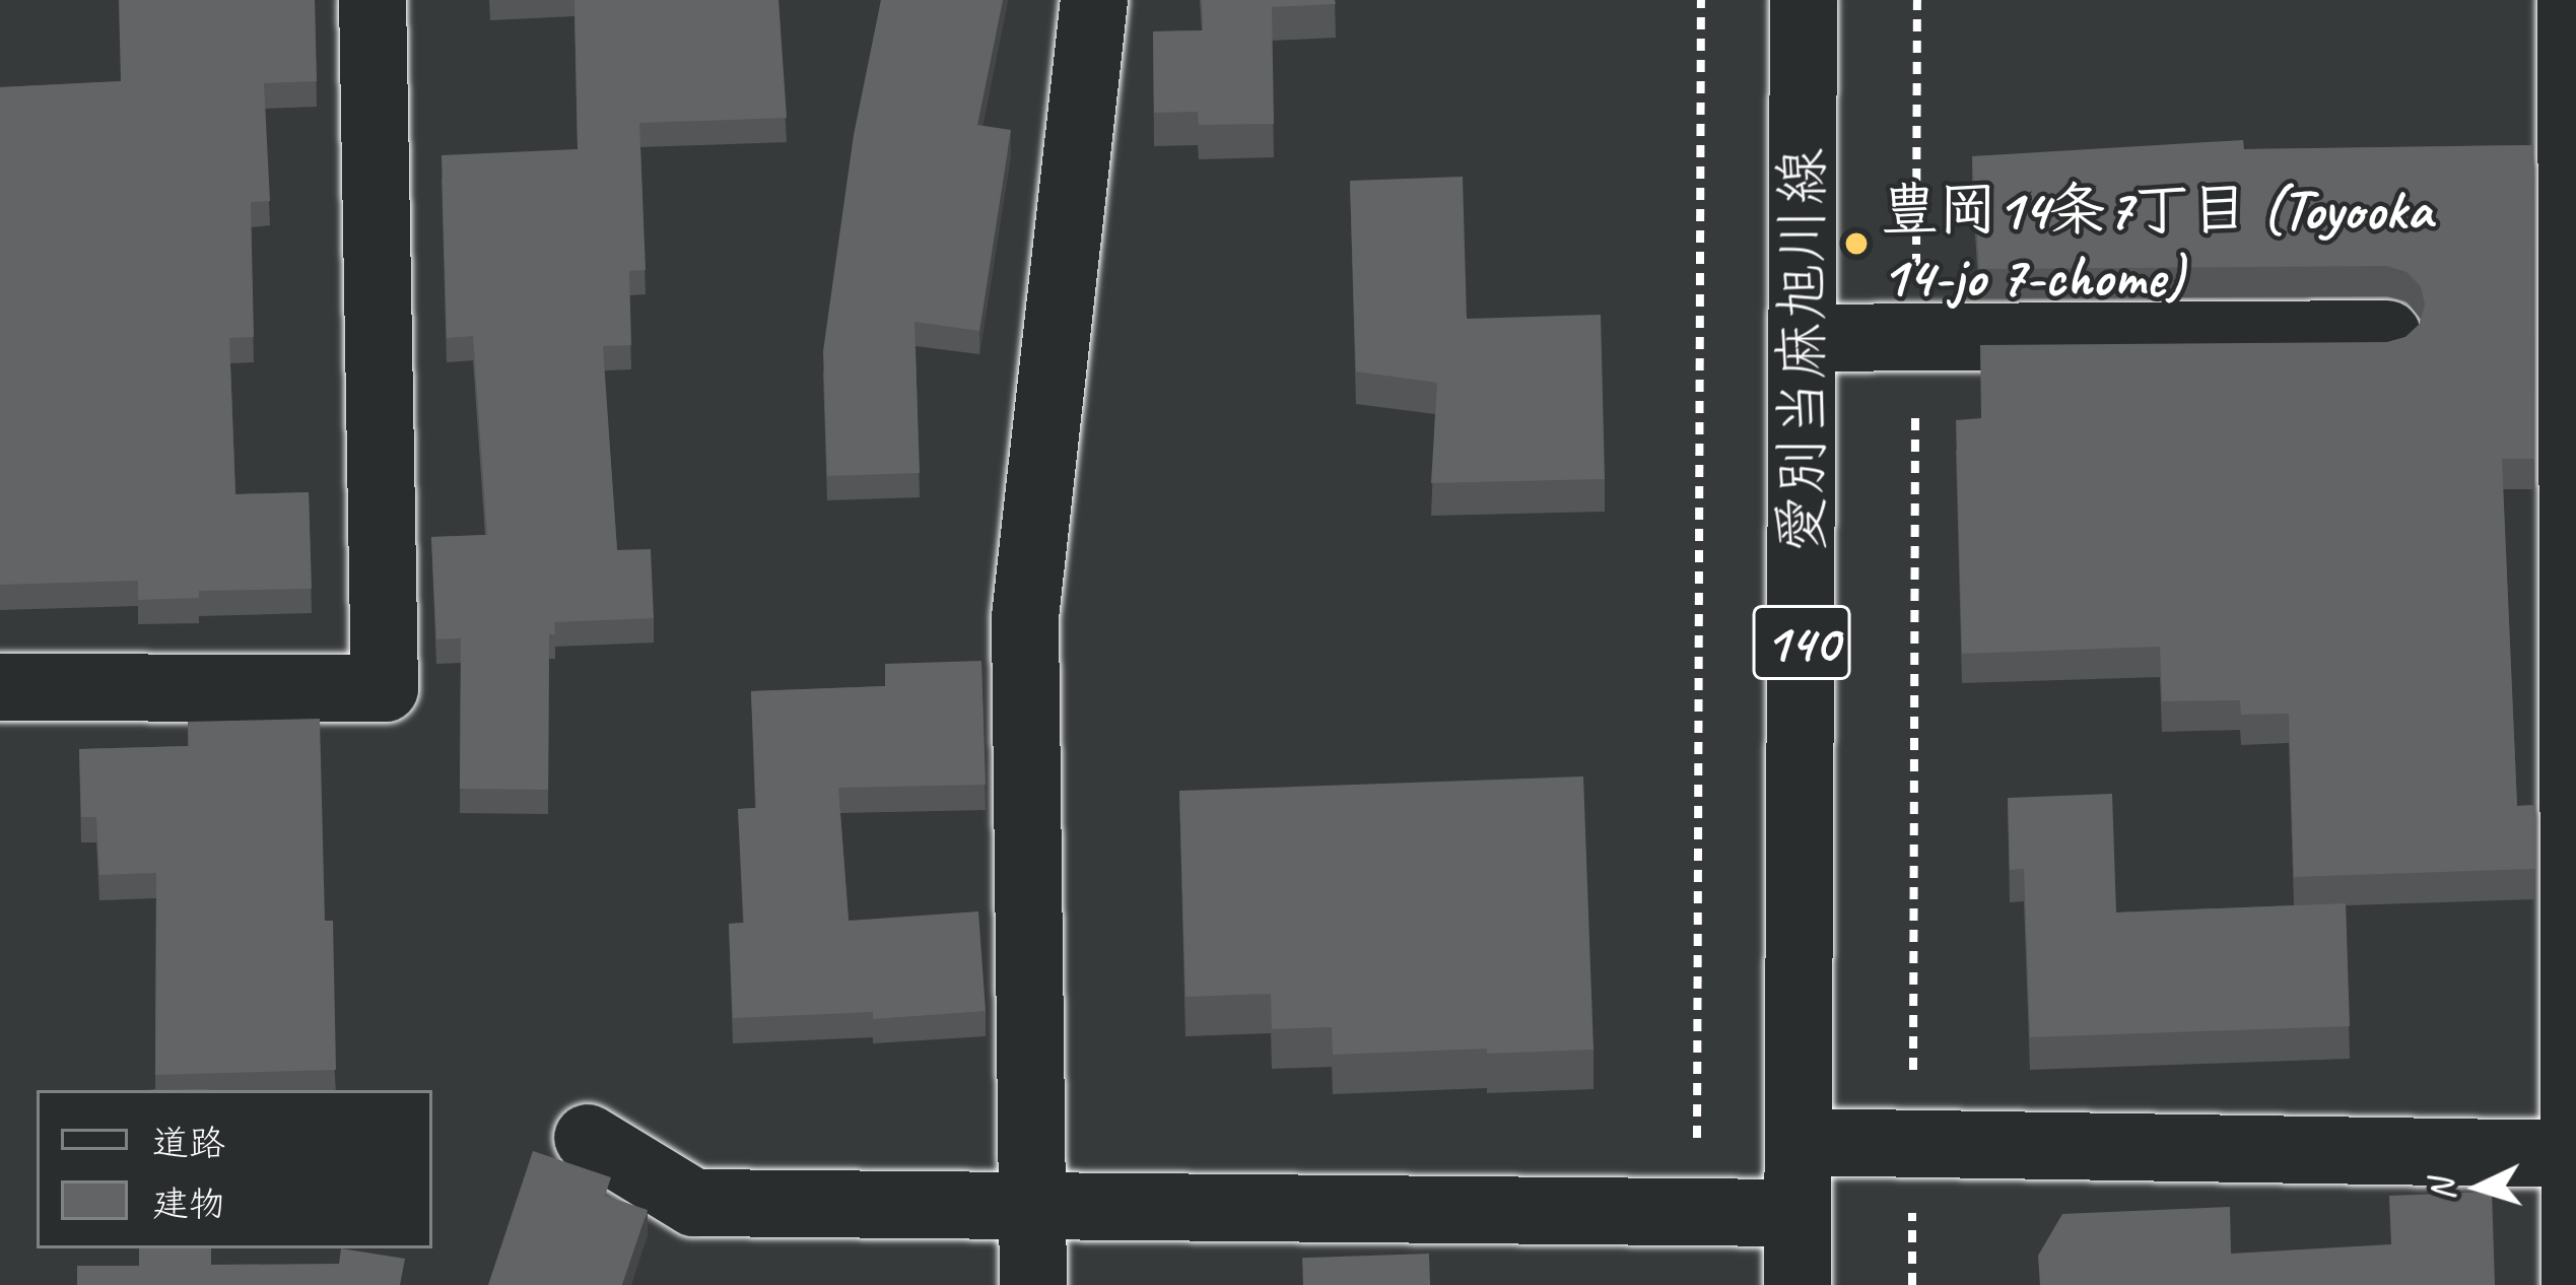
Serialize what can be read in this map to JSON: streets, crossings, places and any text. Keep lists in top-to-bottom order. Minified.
{"streets":{"street":["愛別当麻旭川線","140"]},"places":["豊岡14条7丁目 (Toyooka 14-jo 7-chome)"],"legend":["道路","建物"],"north":"left"}
